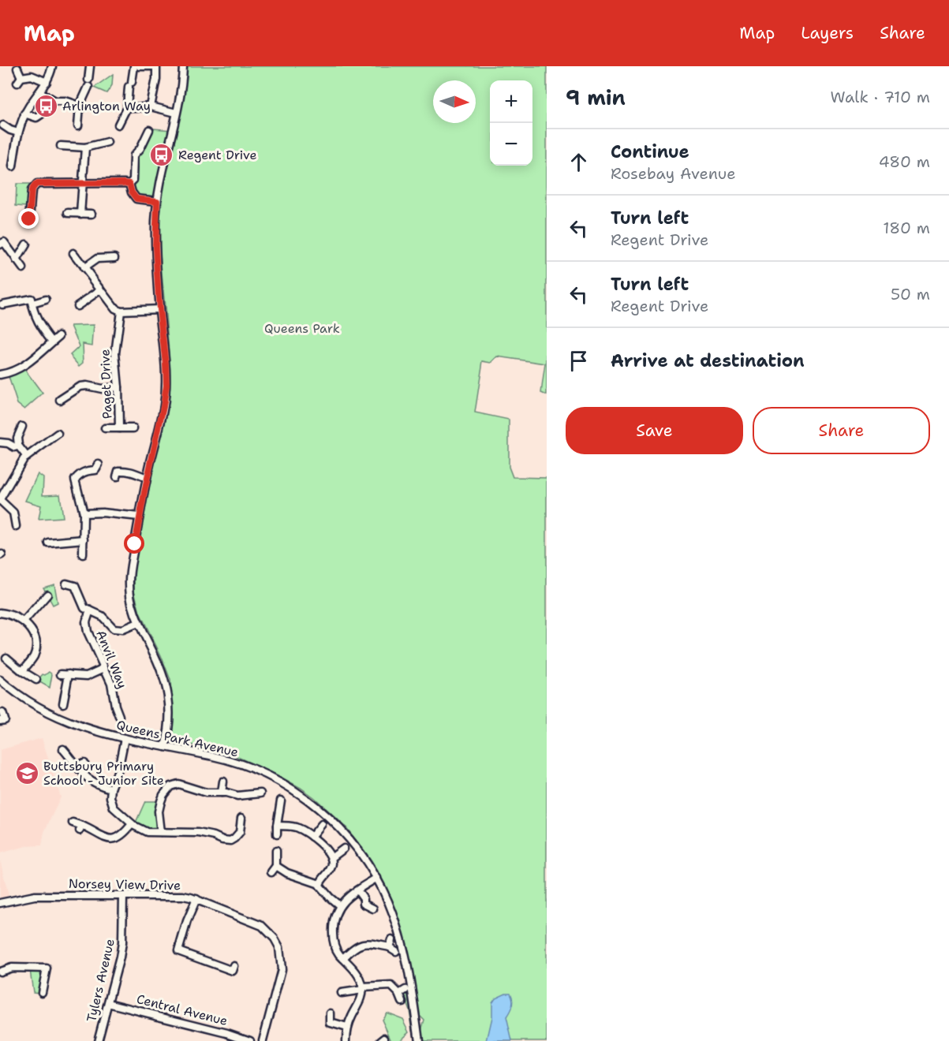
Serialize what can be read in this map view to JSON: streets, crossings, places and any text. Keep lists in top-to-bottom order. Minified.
{"streets":{"street":["Paget Drive","Anvil Way","Queens Park Avenue","Norsey View Drive","Tylers Avenue","Central Avenue"]},"crossings":[["Norsey View Drive","Tylers Avenue"],["Tylers Avenue","Central Avenue"]],"parks":["Queens Park"],"places":{"bus stop":["Arlington Way","Regent Drive"],"school or university":["Buttsbury Primary School - Junior Site"]},"north":"right","page":{"header":"Map","nav":["Map","Layers","Share"],"heading":["9 min","Walk · 710 m"],"map_buttons":["+","−"],"list":[["Continue","Rosebay Avenue","480 m"],["Turn left","Regent Drive","180 m"],["Turn left","Regent Drive","50 m"],"Arrive at destination"],"buttons":["Save","Share"]}}
